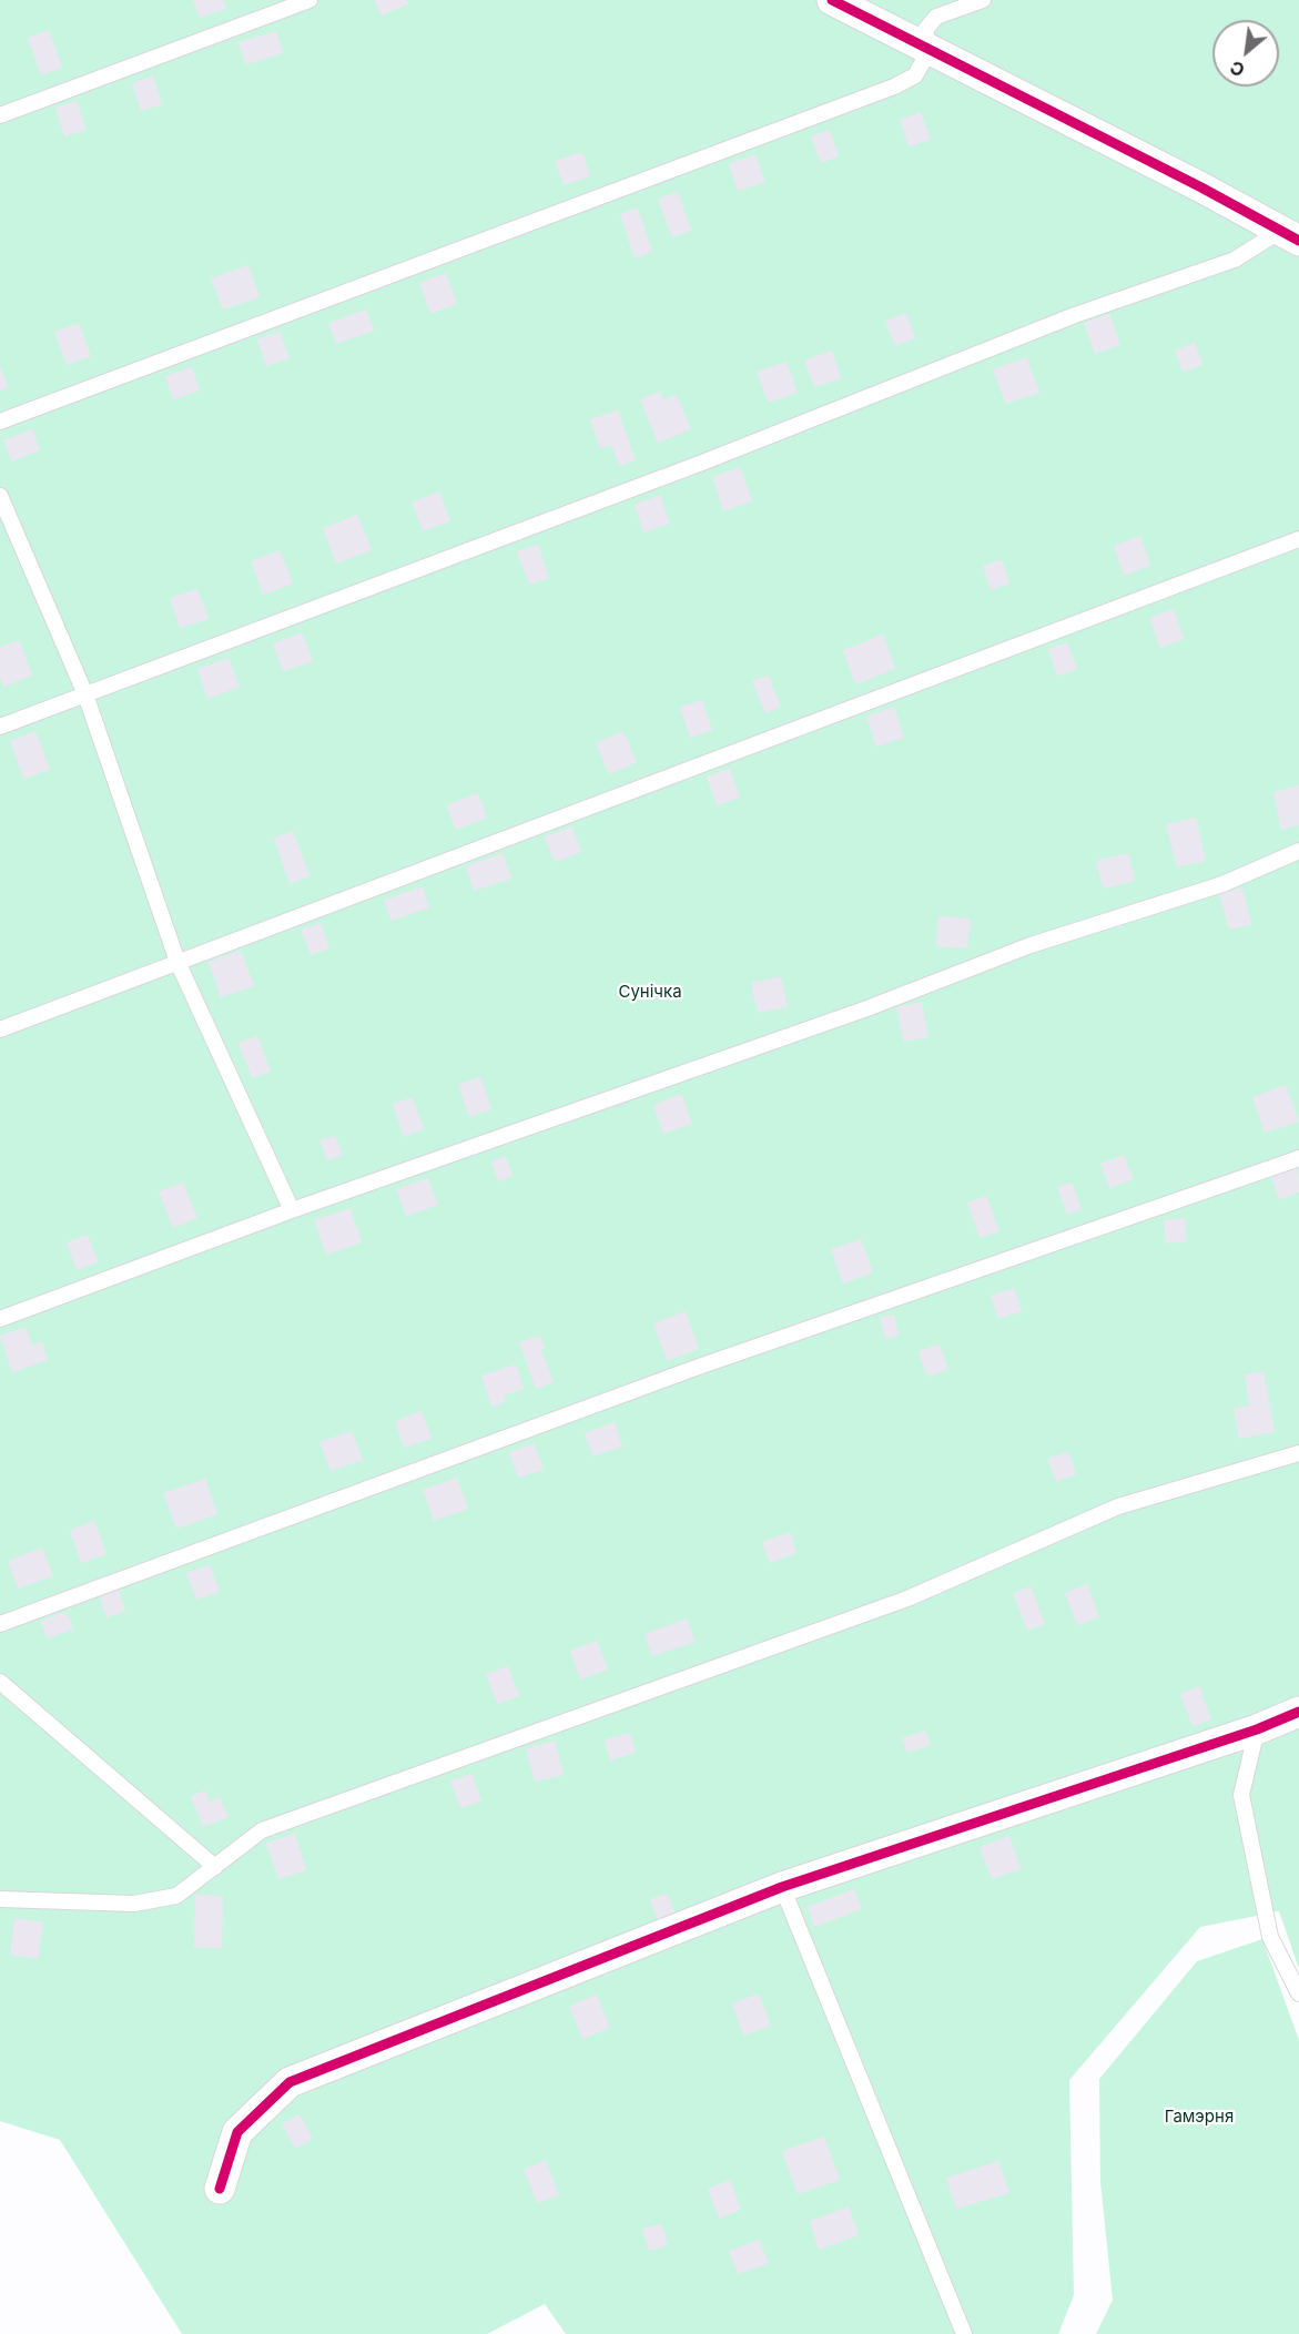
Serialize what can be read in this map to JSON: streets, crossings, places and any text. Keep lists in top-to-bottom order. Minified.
{"parks":["Сунічка","Гамэрня"],"north":"bottom left"}
